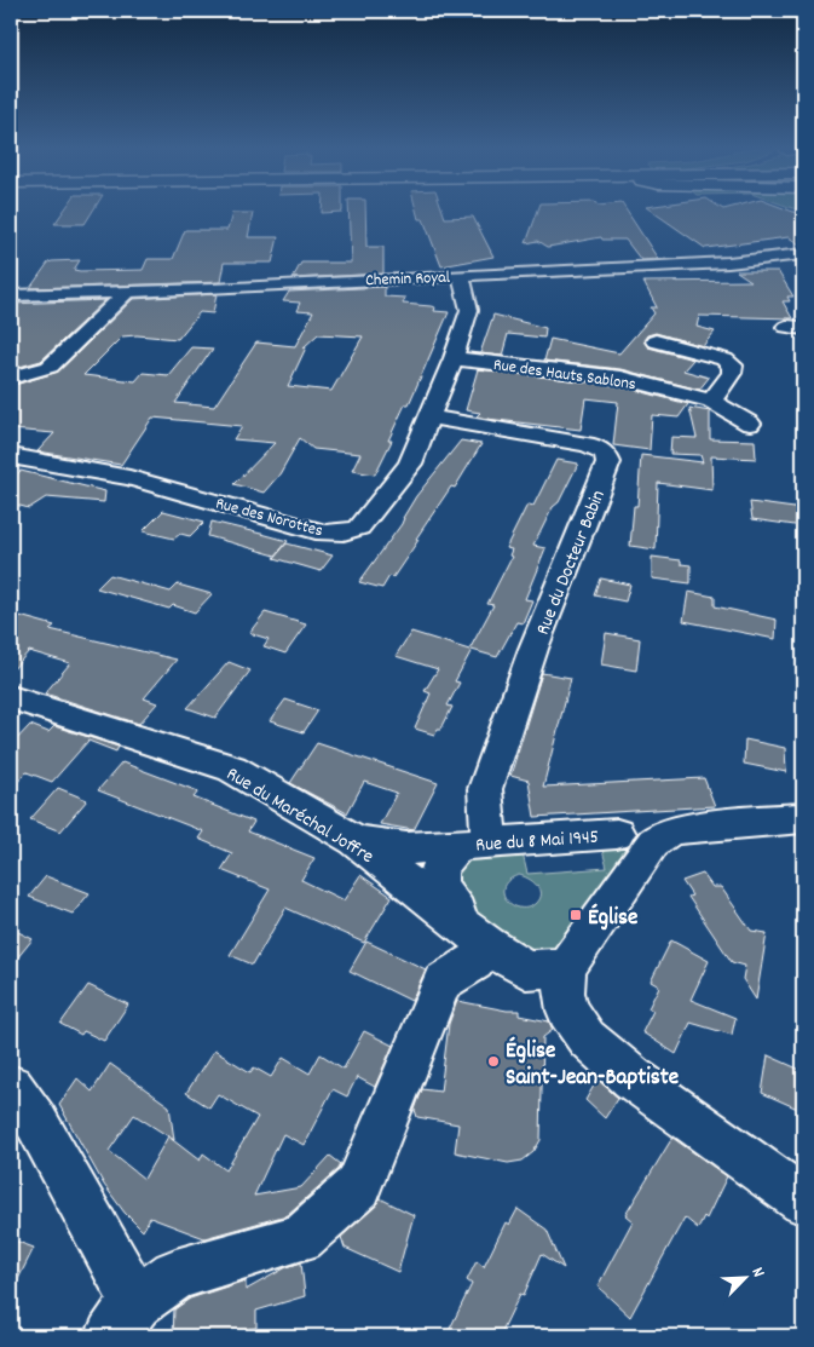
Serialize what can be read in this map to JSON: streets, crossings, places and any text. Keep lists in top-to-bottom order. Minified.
{"streets":{"street":["Chemin Royal","Rue des Hauts Sablons","Rue des Norottes","Rue du Docteur Babin","Rue du Maréchal Joffre","Rue du 8 Mai 1945"]},"crossings":[["Chemin Royal","Rue des Norottes"],["Rue des Hauts Sablons","Rue des Norottes"],["Rue des Norottes","Rue du Docteur Babin"],["Rue du Docteur Babin","Rue du 8 Mai 1945"],["Rue du Maréchal Joffre","Rue du 8 Mai 1945"]],"places":{"transit":["Église"],"other":["Église Saint-Jean-Baptiste"]},"north":"top right"}
